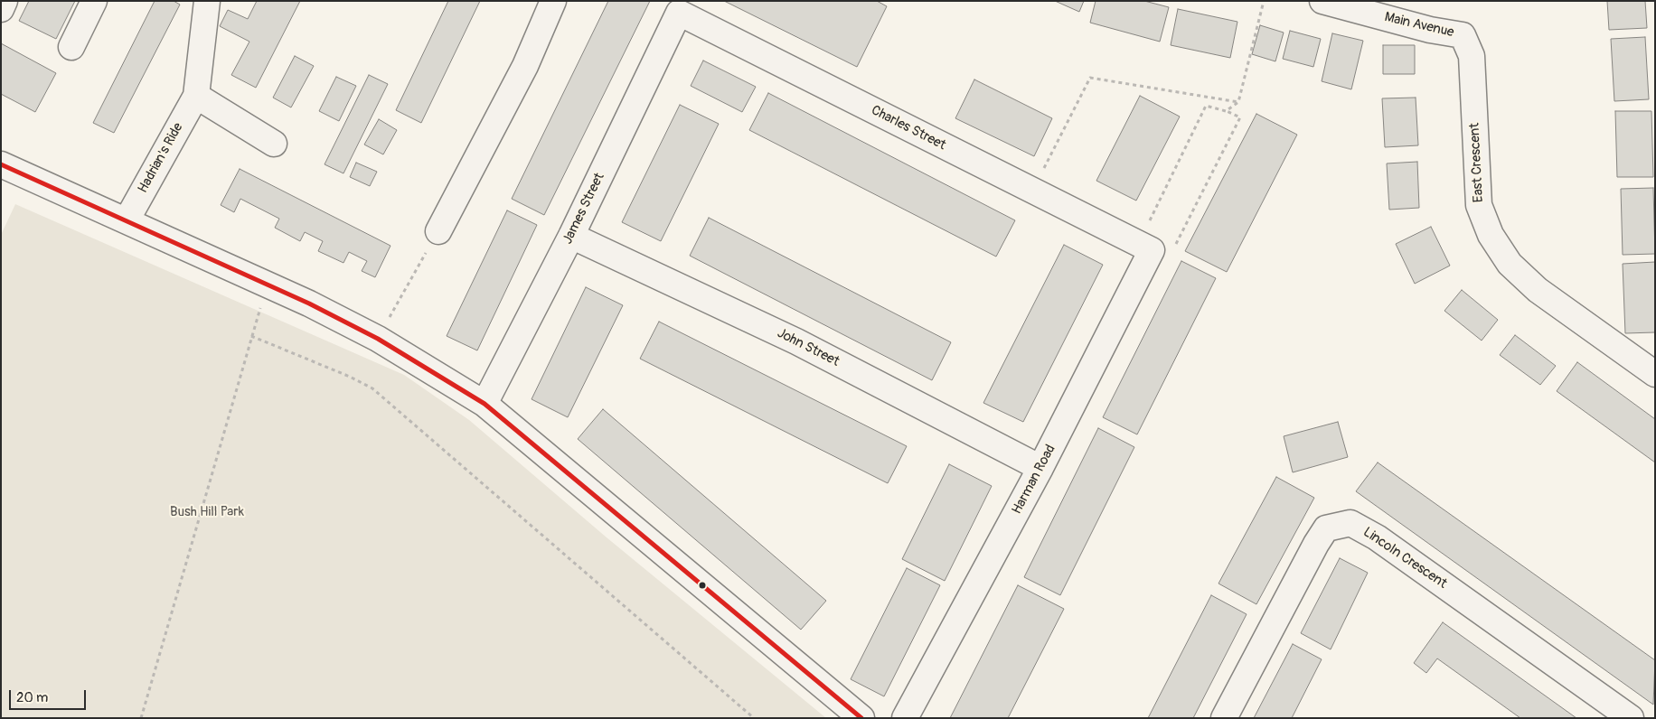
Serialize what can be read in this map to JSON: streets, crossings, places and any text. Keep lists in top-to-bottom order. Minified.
{"streets":{"street":["Main Avenue","Charles Street","Hadrian's Ride","East Crescent","James Street","John Street","Harman Road","Lincoln Crescent"]},"crossings":[["Main Avenue","East Crescent"],["Charles Street","James Street"],["Charles Street","Harman Road"],["James Street","John Street"],["John Street","Harman Road"]],"parks":["Bush Hill Park"],"scale_bar":"20 m"}
